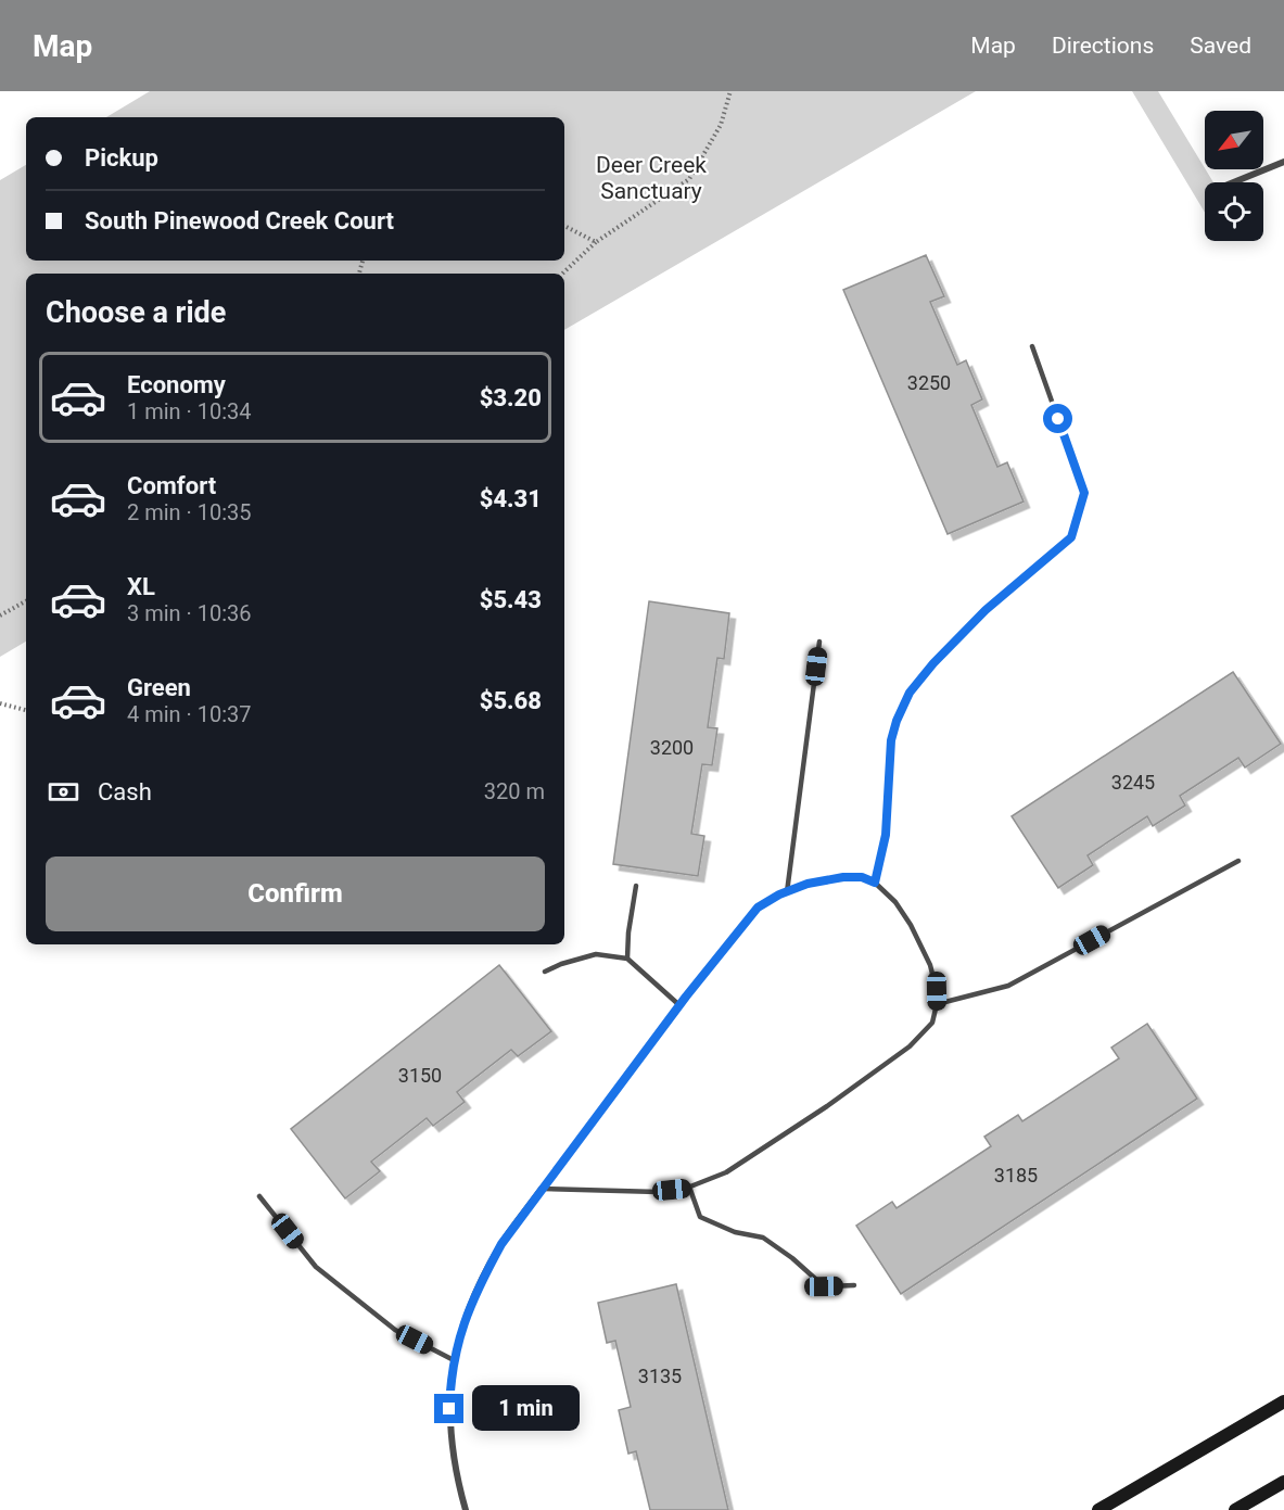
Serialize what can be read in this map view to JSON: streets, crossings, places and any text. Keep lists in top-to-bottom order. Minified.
{"parks":["Deer Creek Sanctuary"],"house_numbers":["3250","3200","3245","3150","3185","3135"],"north":"bottom left","page":{"header":"Map","nav":["Map","Directions","Saved"],"banner":["Pickup","South Pinewood Creek Court"],"heading":"Choose a ride","list":[{"name":"Economy","note":"1 min · 10:34","value":"$3.20"},{"name":"Comfort","note":"2 min · 10:35","value":"$4.31"},{"name":"XL","note":"3 min · 10:36","value":"$5.43"},{"name":"Green","note":"4 min · 10:37","value":"$5.68"}],"pay":["Cash","320 m"],"buttons":"Confirm","bubble":"1 min"}}
